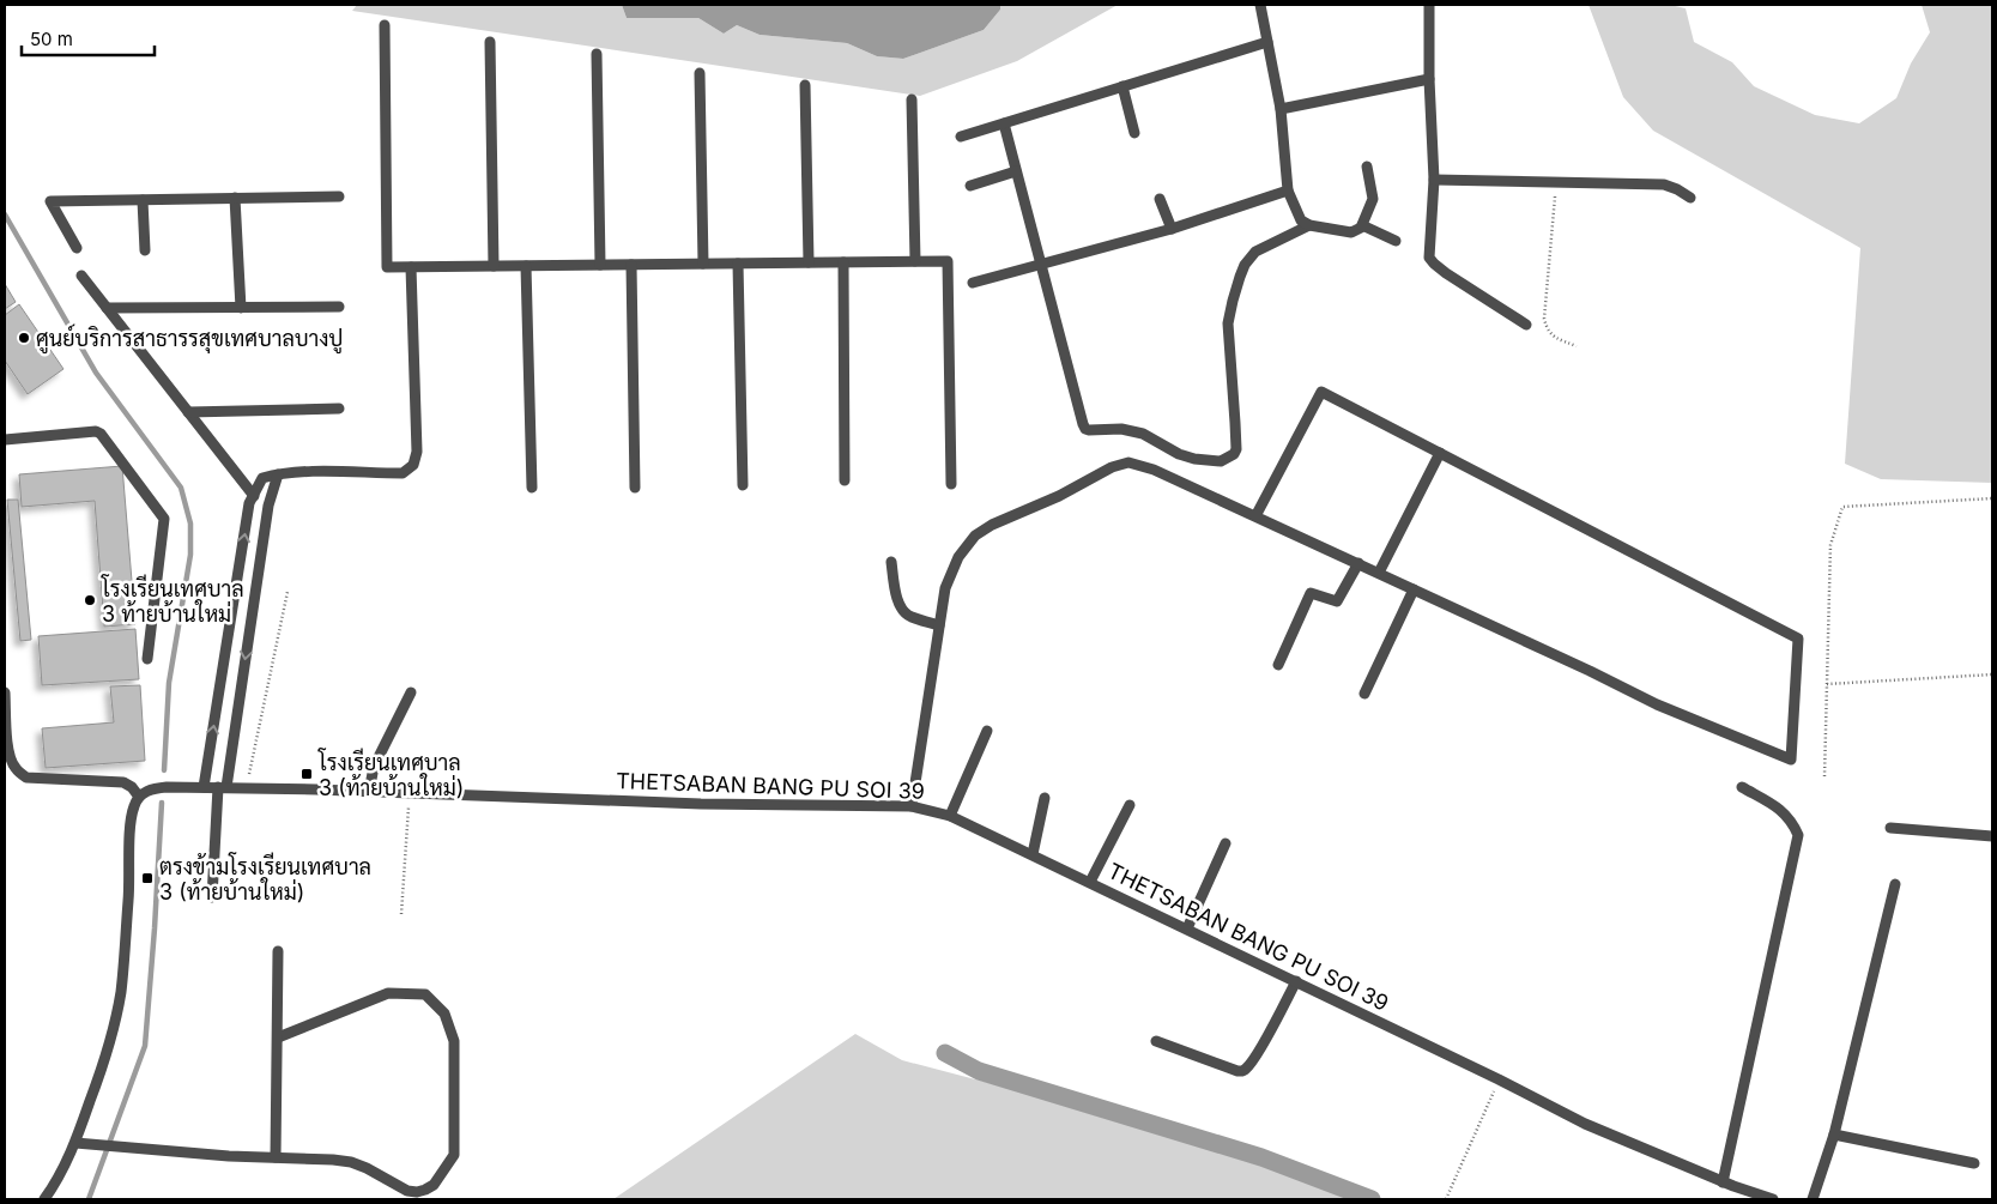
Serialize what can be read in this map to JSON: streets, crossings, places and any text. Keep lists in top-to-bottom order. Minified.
{"streets":{"street":["THETSABAN BANG PU SOI 39"]},"places":{"other":["ศูนย์บริการสาธารรสุขเทศบาลบางปู","โรงเรียนเทศบาล 3 ท้ายบ้านใหม่"],"transit":["โรงเรียนเทศบาล 3 (ท้ายบ้านใหม่)","ตรงข้ามโรงเรียนเทศบาล 3 (ท้ายบ้านใหม่)"]},"scale_bar":"50 m"}
